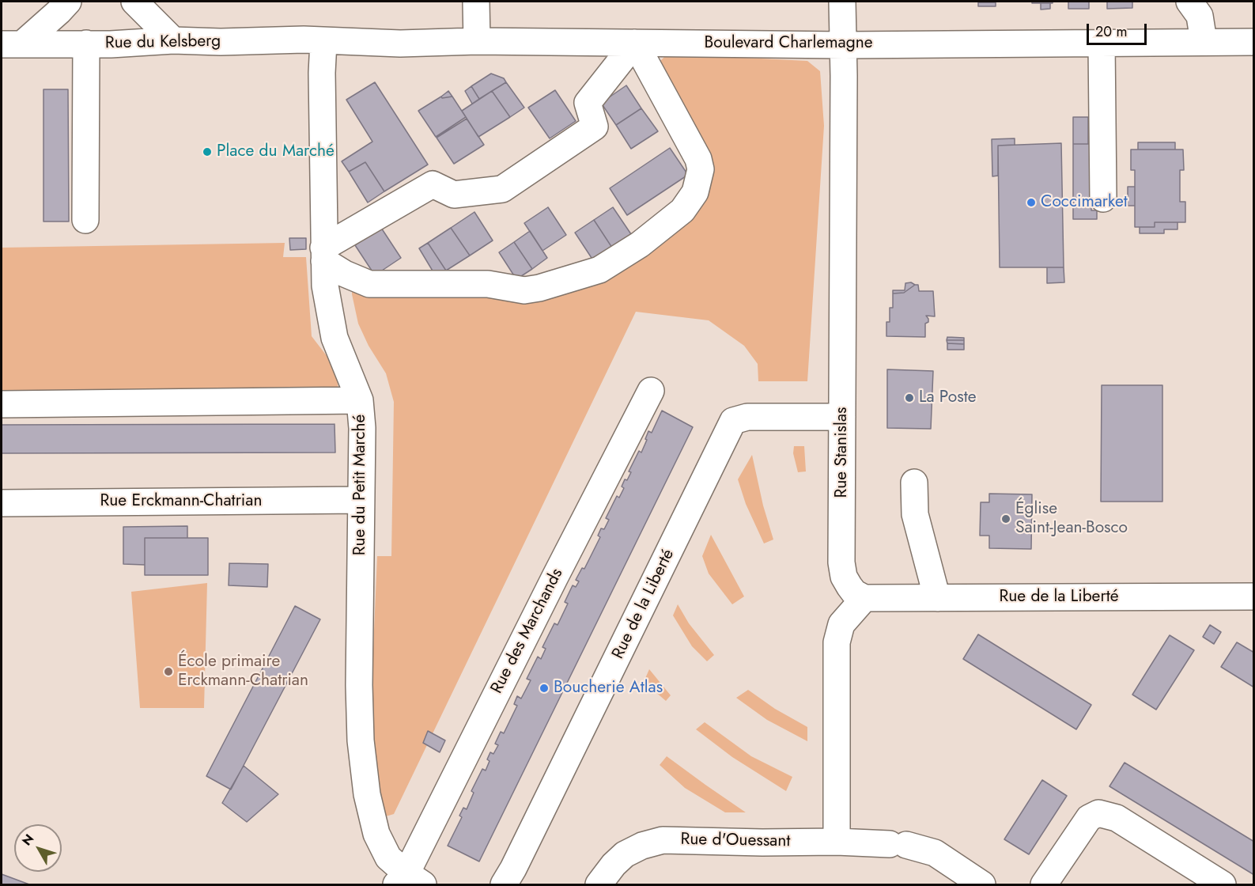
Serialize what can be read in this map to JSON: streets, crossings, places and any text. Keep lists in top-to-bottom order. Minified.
{"streets":{"street":["Rue du Kelsberg","Boulevard Charlemagne","Rue Stanislas","Rue du Petit Marché","Rue Erckmann-Chatrian","Rue de la Liberté","Rue des Marchands","Rue d'Ouessant"]},"crossings":[["Rue du Kelsberg","Boulevard Charlemagne"],["Rue du Kelsberg","Rue du Petit Marché"],["Boulevard Charlemagne","Rue Stanislas"],["Boulevard Charlemagne","Rue du Petit Marché"],["Rue Stanislas","Rue de la Liberté"],["Rue du Petit Marché","Rue Erckmann-Chatrian"],["Rue du Petit Marché","Rue des Marchands"]],"places":["Place du Marché","Coccimarket","La Poste","Église Saint-Jean-Bosco","École primaire Erckmann-Chatrian","Boucherie Atlas"],"scale_bar":"20 m","north":"top left"}
